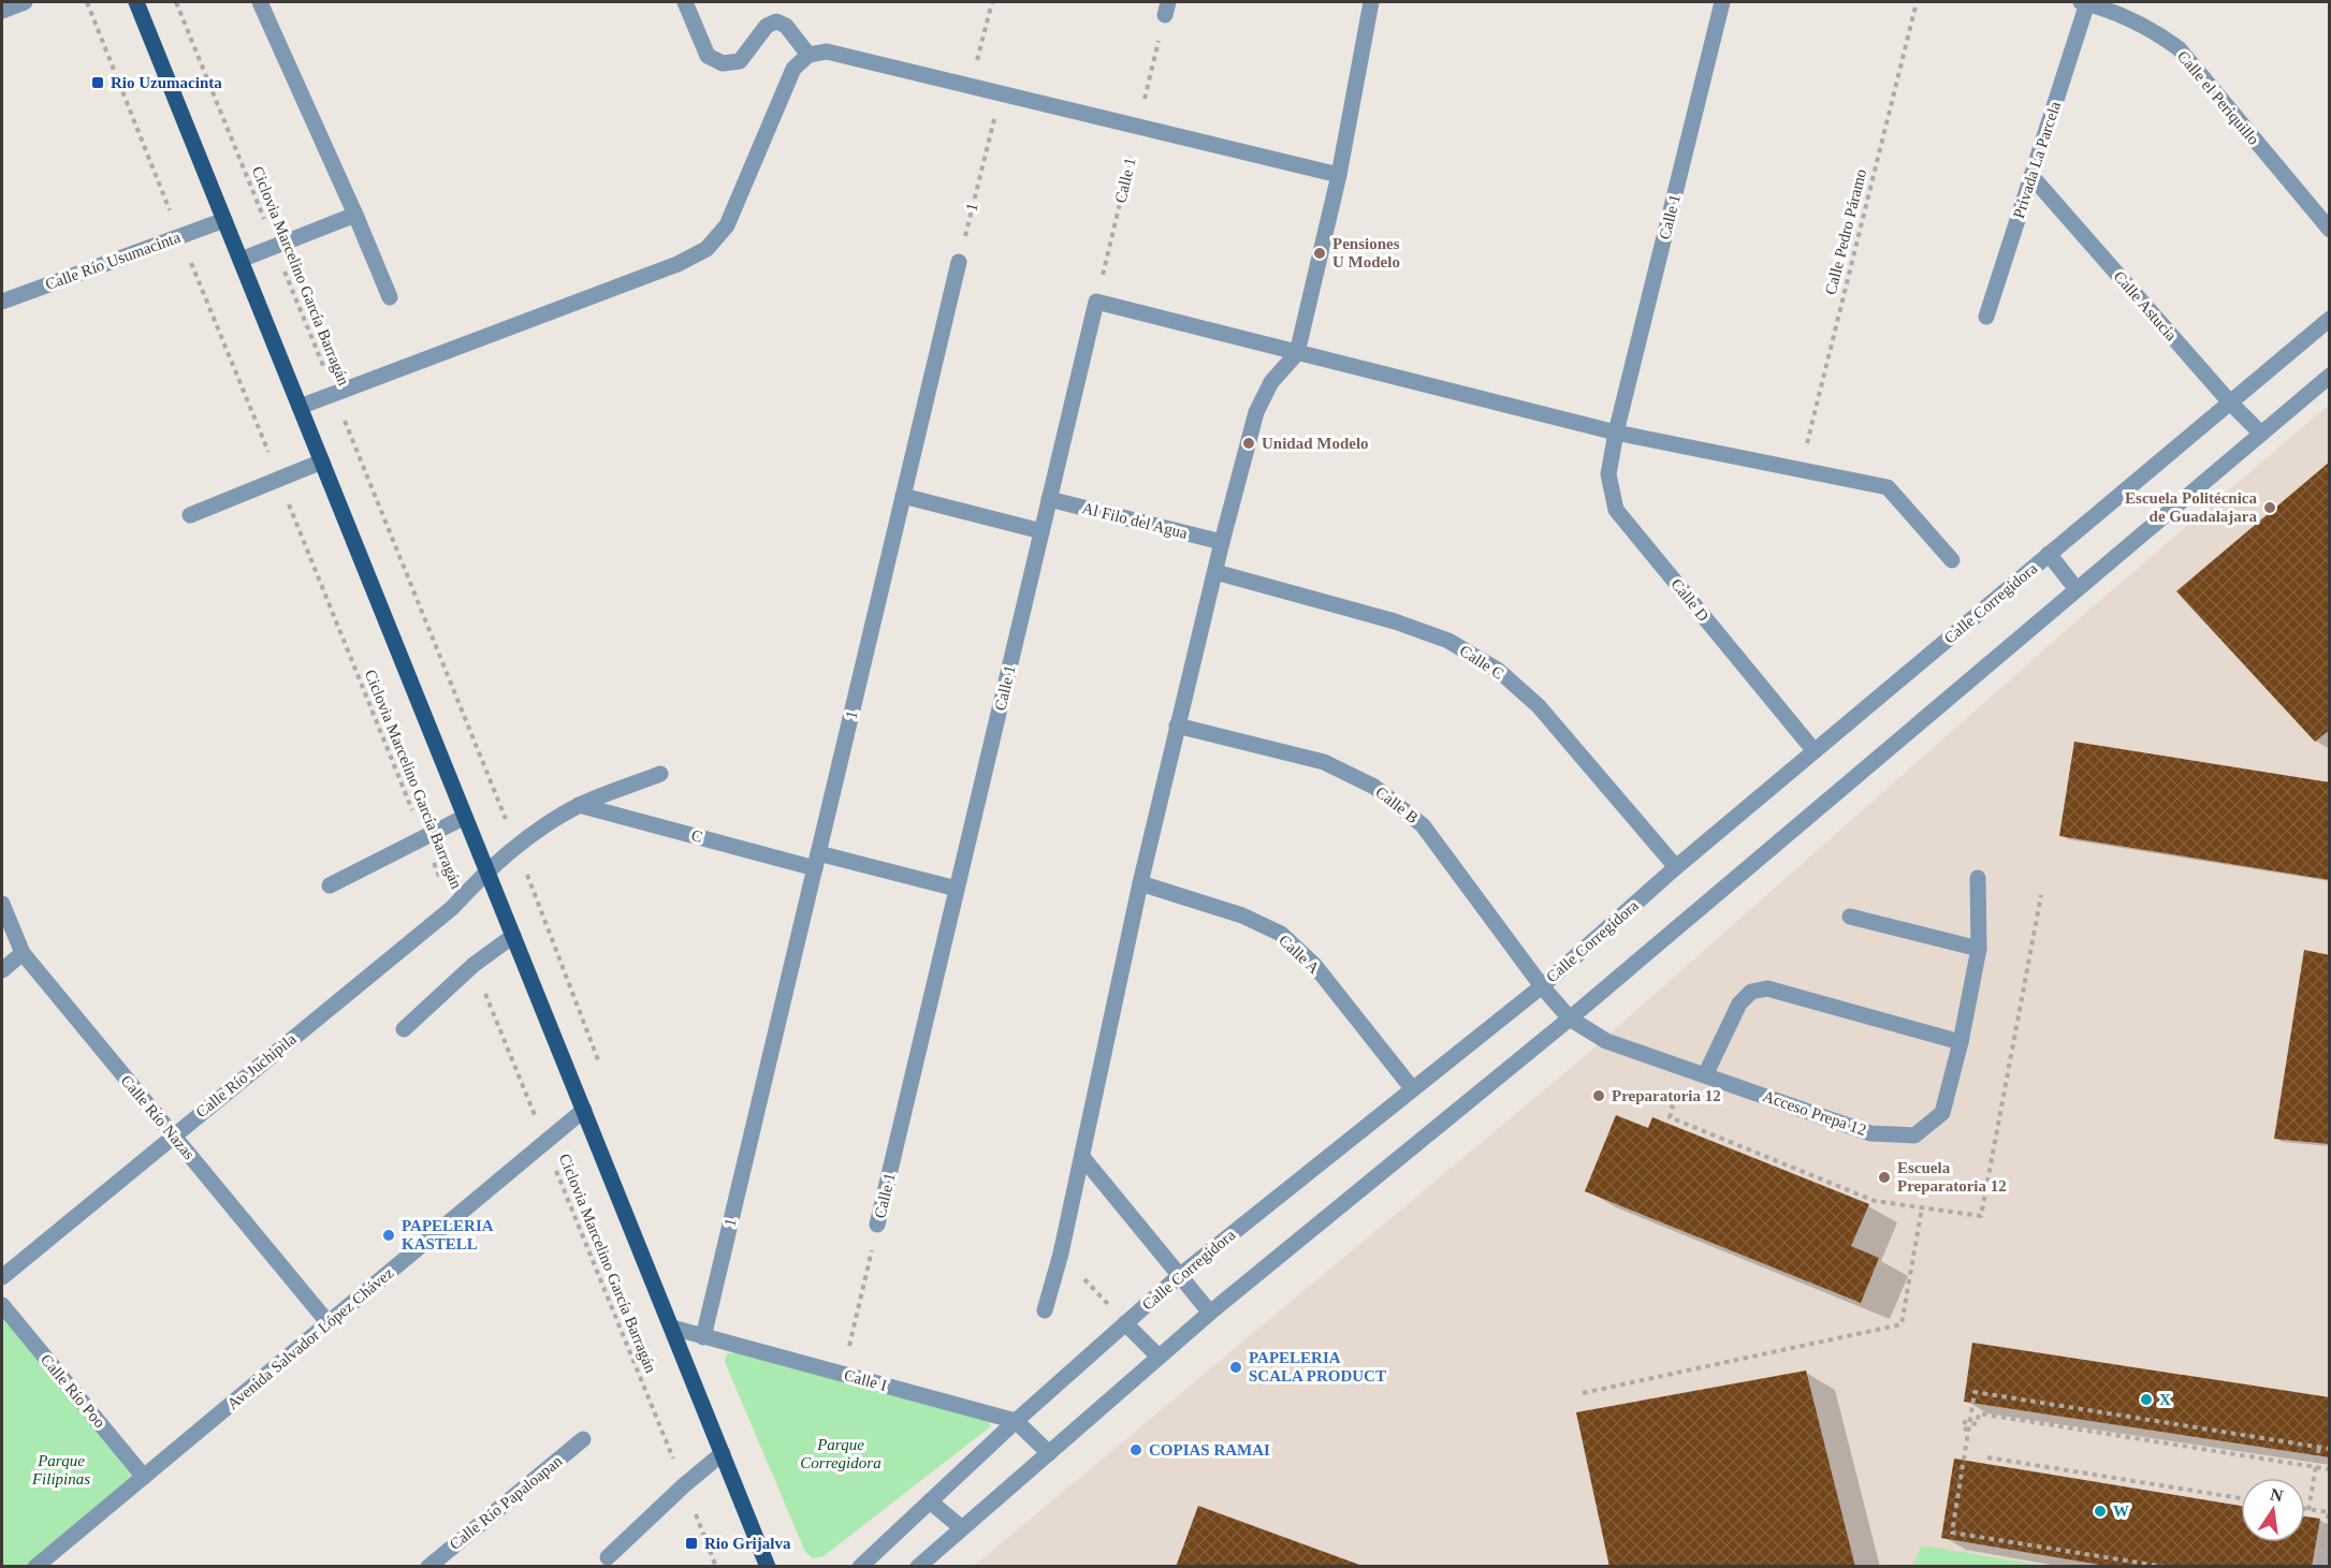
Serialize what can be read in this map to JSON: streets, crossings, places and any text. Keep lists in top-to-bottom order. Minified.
{"streets":{"street":["Calle el Periquillo","Privada La Parcela","Calle 1","1","Calle Río Usumacinta","Calle Astucia","Al Filo del Agua","Calle D","Calle Corregidora","Calle C","Calle B","C","Calle A","Calle Río Juchipila","Acceso Prepa 12","Calle Río Nazas","Avenida Salvador López Chávez","Calle I","Calle Río Poo","Calle Río Papaloapan"],"path":["Calle Pedro Páramo","Ciclovia Marcelino García Barragán"]},"crossings":[["Calle el Periquillo","Privada La Parcela"],["Privada La Parcela","Calle Astucia"],["Calle 1","Al Filo del Agua"],["Calle 1","Calle D"],["Calle 1","C"],["Calle 1","Calle I"],["1","C"],["1","Calle I"],["Calle Río Usumacinta","Ciclovia Marcelino García Barragán"],["Ciclovia Marcelino García Barragán","Calle Río Juchipila"],["Ciclovia Marcelino García Barragán","Avenida Salvador López Chávez"],["Calle Astucia","Calle Corregidora"],["Calle D","Calle Corregidora"],["Calle Corregidora","Calle C"],["Calle Corregidora","Calle B"],["Calle Corregidora","Calle A"],["Calle Corregidora","Calle I"],["Calle B","Acceso Prepa 12"],["Calle Río Juchipila","Calle Río Nazas"],["Calle Río Nazas","Avenida Salvador López Chávez"],["Avenida Salvador López Chávez","Calle Río Poo"]],"parks":["Parque Corregidora","Parque Filipinas"],"places":{"transit":["Rio Uzumacinta","Rio Grijalva"],"other":["Pensiones U Modelo","Unidad Modelo","Escuela Politécnica de Guadalajara","Preparatoria 12","Escuela Preparatoria 12","PAPELERIA KASTELL","PAPELERIA SCALA PRODUCT","X","COPIAS RAMAI","W"]},"north":"top"}
